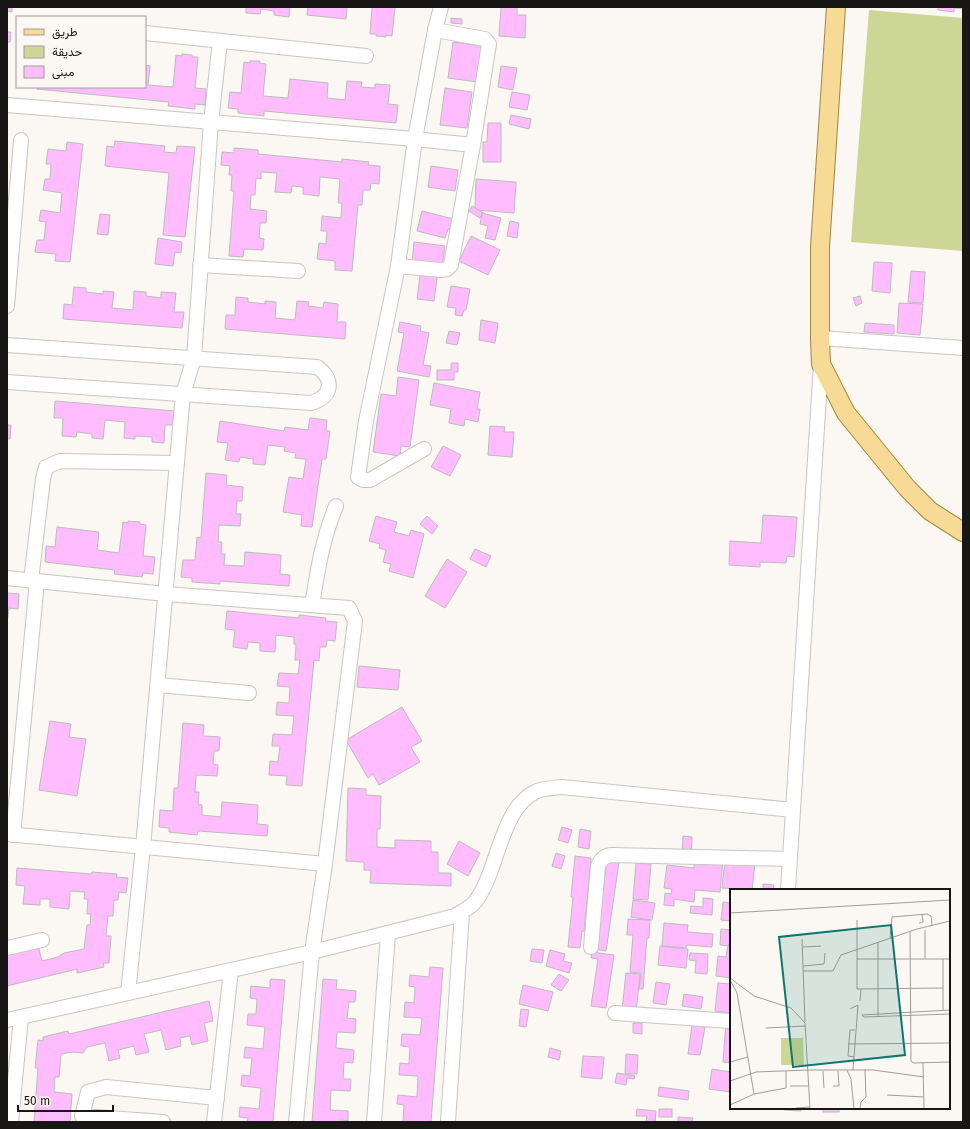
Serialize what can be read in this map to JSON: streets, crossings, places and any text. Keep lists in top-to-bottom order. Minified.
{"legend":["طريق","حديقة","مبنى"],"scale_bar":"50 m"}
